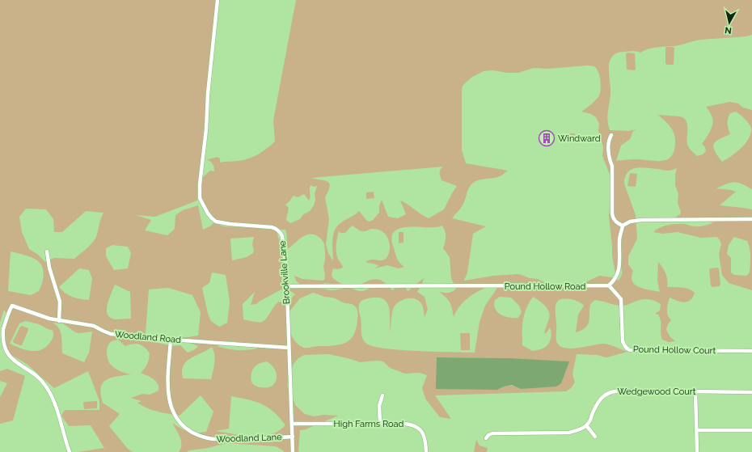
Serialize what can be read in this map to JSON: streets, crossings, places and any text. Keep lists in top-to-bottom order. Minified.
{"streets":{"street":["Brookville Lane","Pound Hollow Road","Woodland Road","Pound Hollow Court","Wedgewood Court","High Farms Road","Woodland Lane"]},"crossings":[["Brookville Lane","Pound Hollow Road"],["Brookville Lane","Woodland Road"],["Brookville Lane","High Farms Road"],["Brookville Lane","Woodland Lane"],["Pound Hollow Road","Pound Hollow Court"],["Woodland Road","Woodland Lane"]],"places":{"building":["Windward"]},"north":"bottom"}
